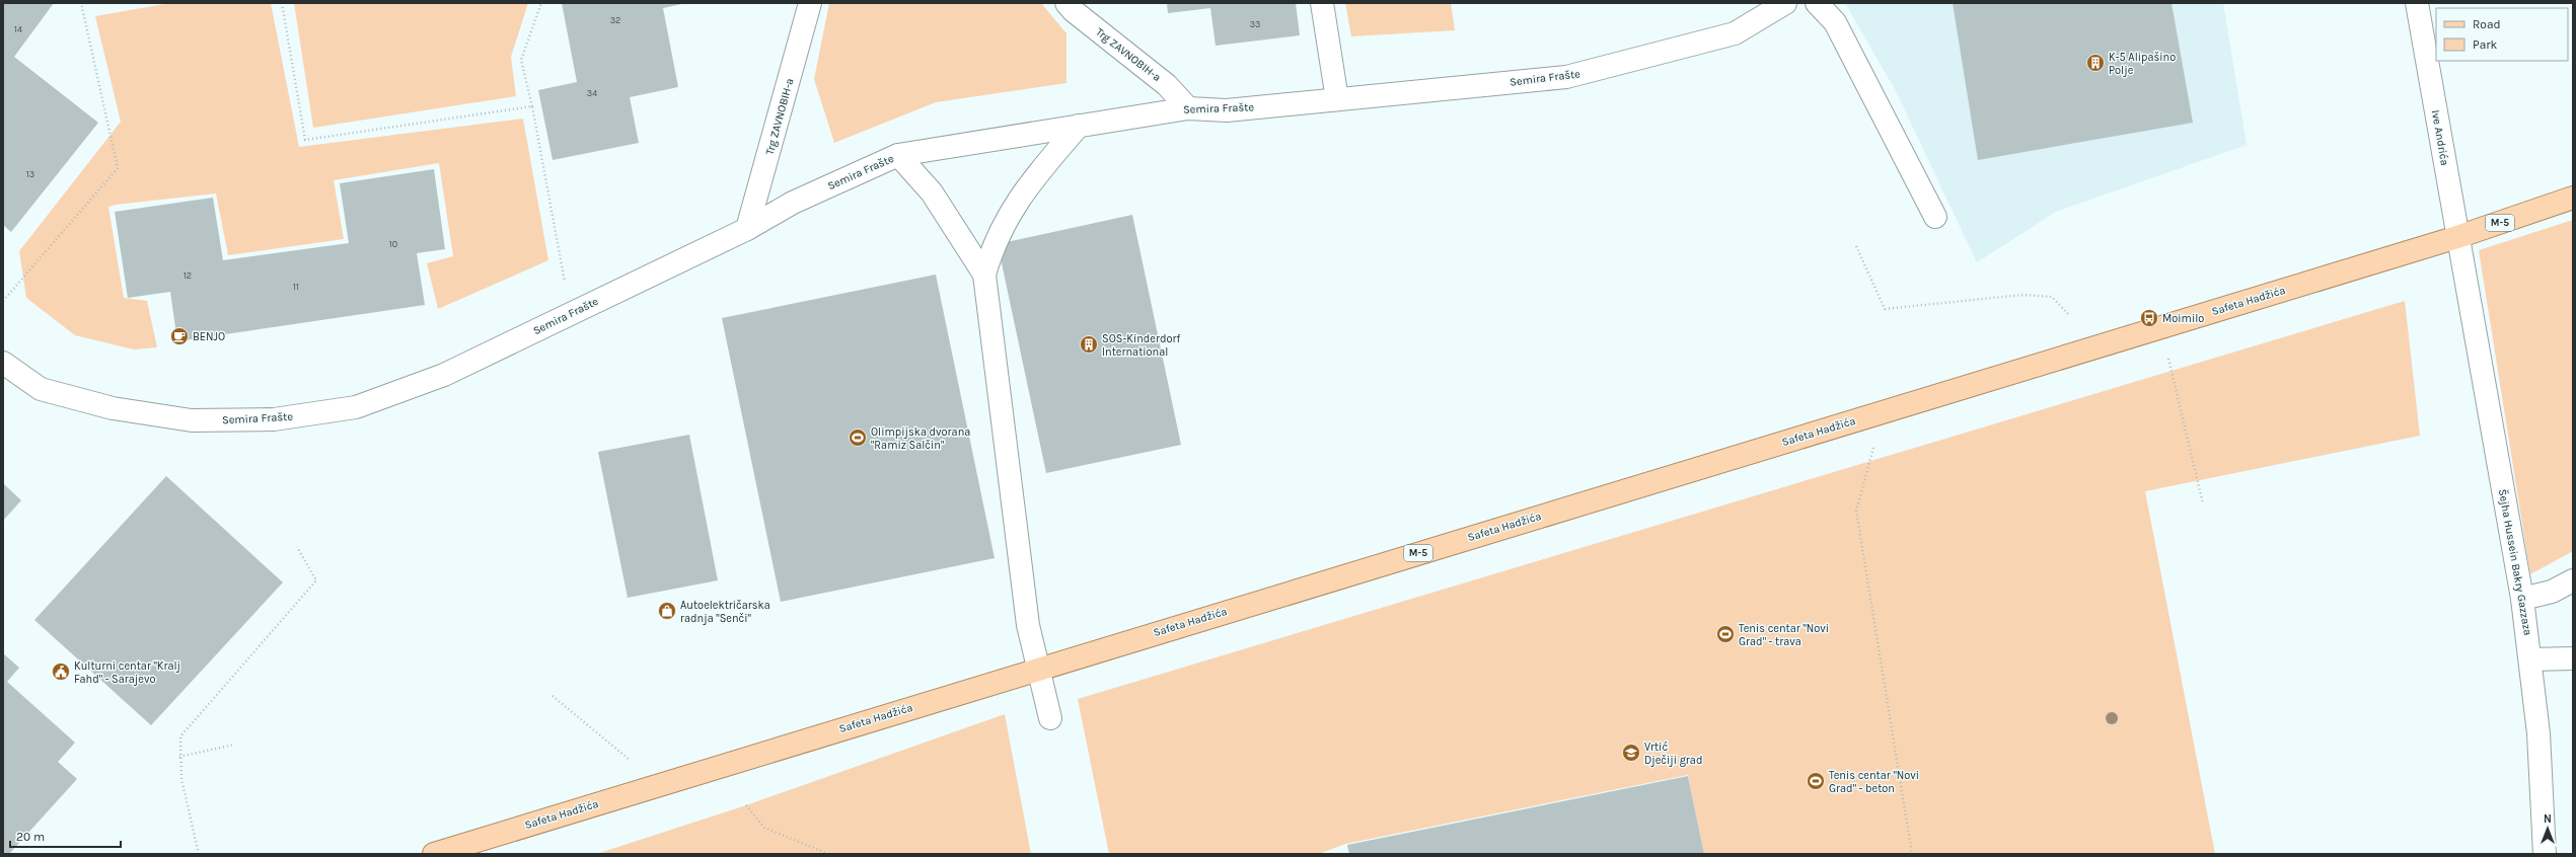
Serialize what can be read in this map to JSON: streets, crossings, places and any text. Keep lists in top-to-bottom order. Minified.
{"streets":{"main road":["M-5","Safeta Hadžića"],"street":["Trg ZAVNOBIH-a","Semira Frašte","Ive Andrića","Šejha Hussein Bakry Gazzaza"]},"crossings":[["Trg ZAVNOBIH-a","Semira Frašte"],["Ive Andrića","Safeta Hadžića"],["Ive Andrića","Šejha Hussein Bakry Gazzaza"]],"places":{"building":["K-5 Alipašino Polje","SOS-Kinderdorf International"],"bus stop":["Moimilo"],"cafe":["BENJO"],"sports":["Olimpijska dvorana \"Ramiz Salčin\"","Tenis centar \"Novi Grad\" - trava","Tenis centar \"Novi Grad\" - beton"],"shop":["Autoelektričarska radnja \"Senči\""],"public building":["Kulturni centar \"Kralj Fahd\" - Sarajevo"],"school or university":["Vrtić Dječiji grad"]},"house_numbers":["32","33","14","34","13","10","12","11"],"legend":["Road","Park"],"scale_bar":"20 m","north":"top"}
